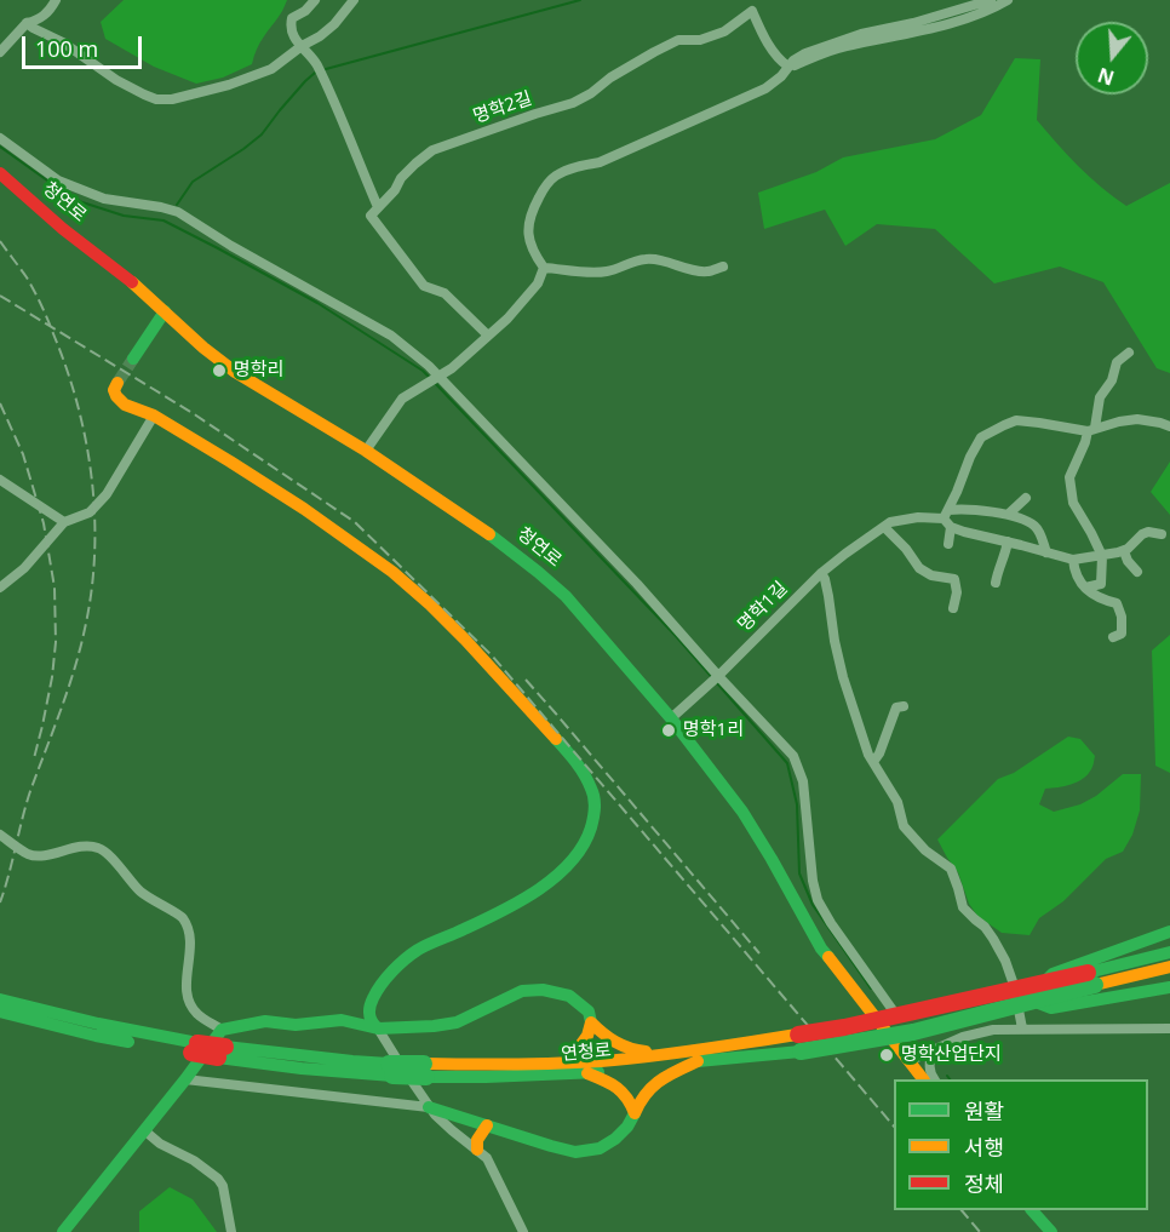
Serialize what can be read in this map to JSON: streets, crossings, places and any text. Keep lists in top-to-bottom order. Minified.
{"streets":{"main road":["청연로","연청로"],"street":["명학2길","명학1길"]},"crossings":[["청연로","명학1길"]],"places":["명학리","명학1리","명학산업단지"],"legend":["원활","서행","정체"],"scale_bar":"100 m","north":"bottom"}
